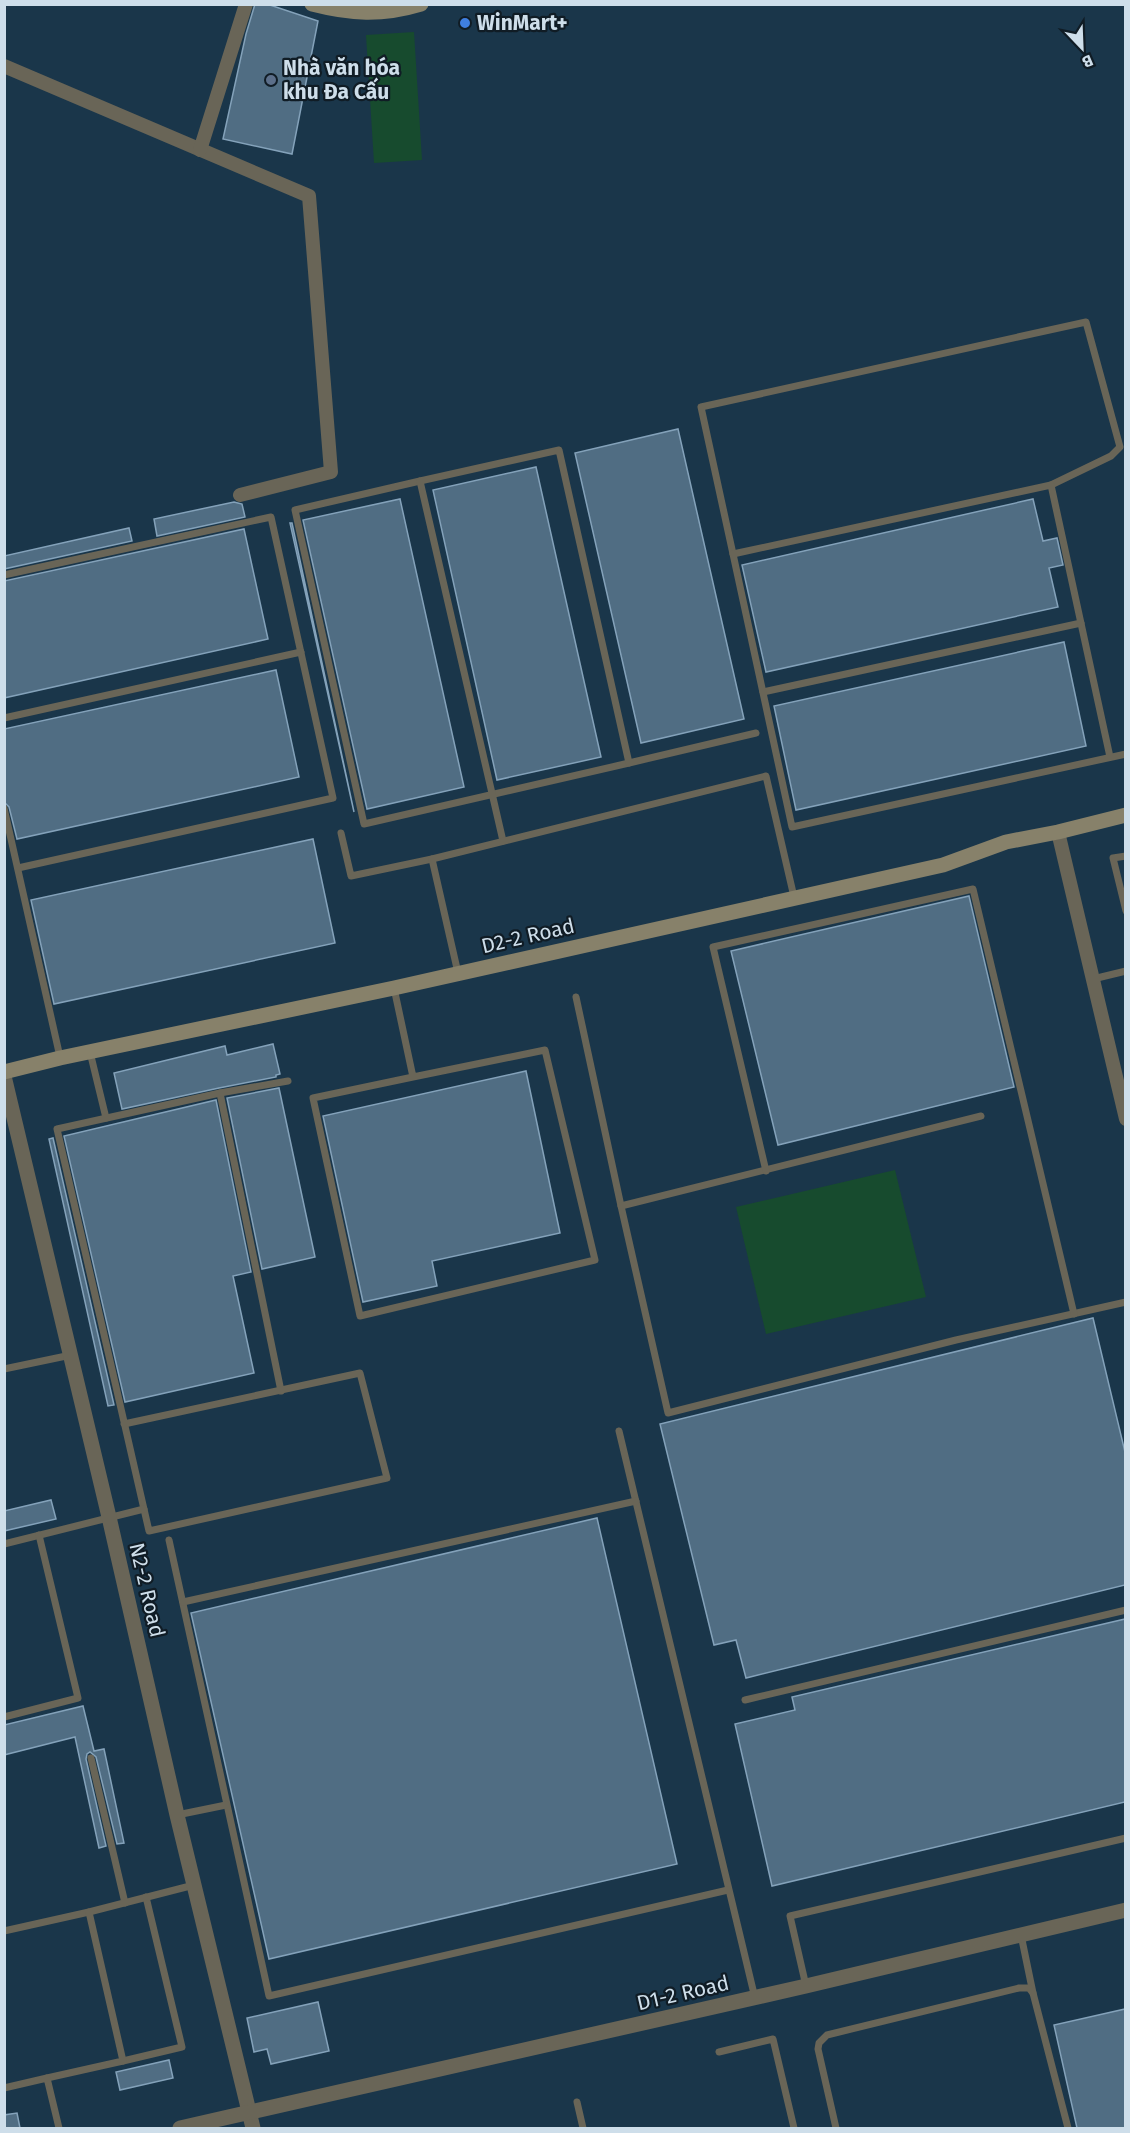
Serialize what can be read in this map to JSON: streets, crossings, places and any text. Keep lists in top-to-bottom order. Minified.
{"streets":{"main road":["D2-2 Road"],"street":["N2-2 Road","D1-2 Road"]},"crossings":[["D2-2 Road","N2-2 Road"],["N2-2 Road","D1-2 Road"]],"places":["WinMart+","Nhà văn hóa khu Đa Cấu"],"north":"bottom right"}
